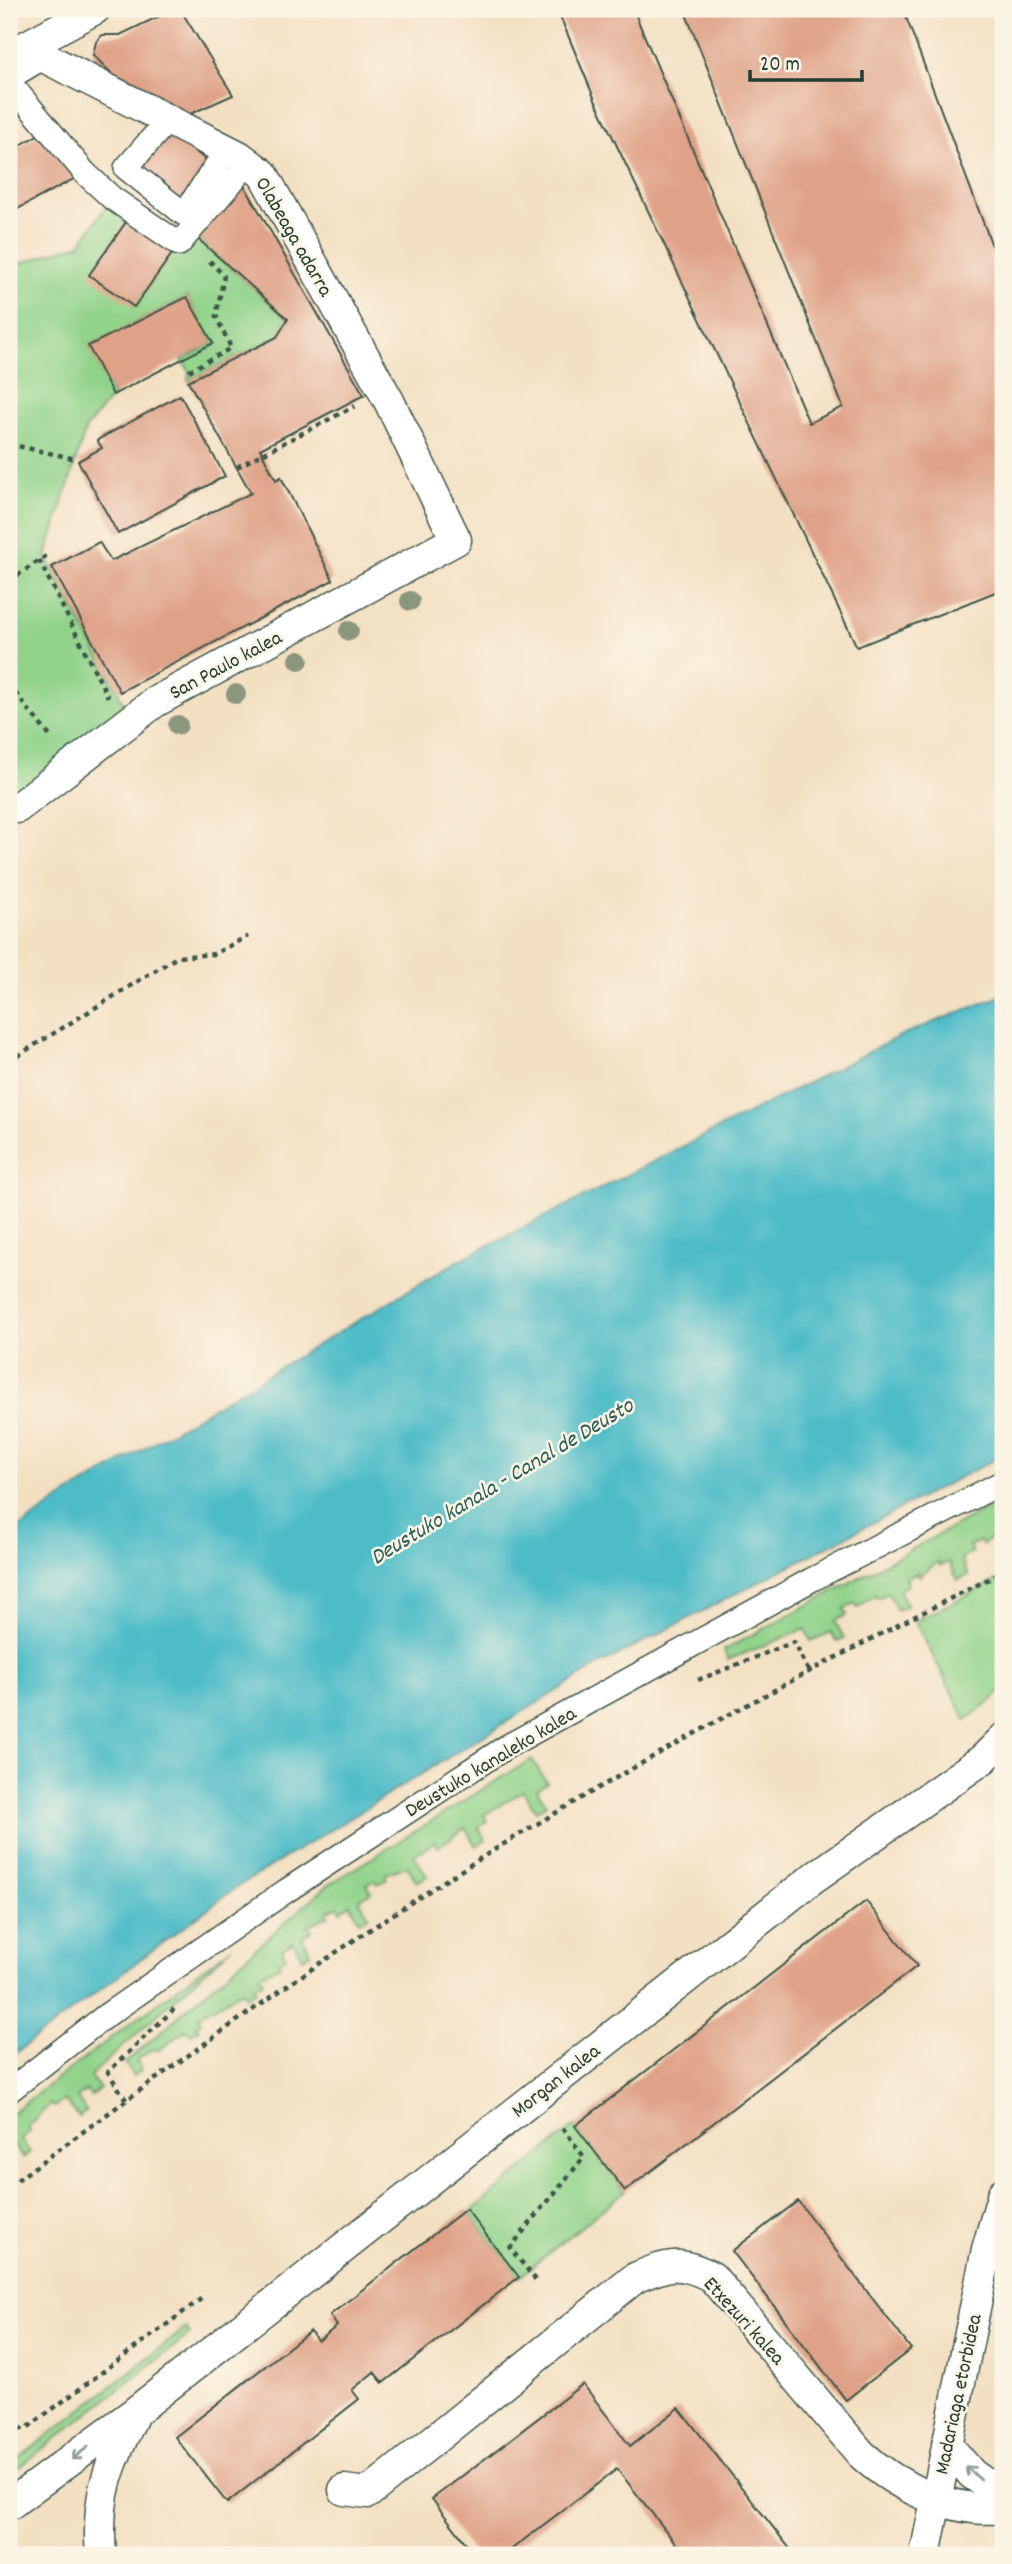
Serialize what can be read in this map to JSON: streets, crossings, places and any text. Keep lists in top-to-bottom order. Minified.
{"streets":{"street":["Olabeaga adarra","San Paulo kalea","Deustuko kanaleko kalea","Morgan kalea","Etxezuri kalea","Madariaga etorbidea"]},"crossings":[["Olabeaga adarra","San Paulo kalea"],["Etxezuri kalea","Madariaga etorbidea"]],"water":["Deustuko kanala - Canal de Deusto"],"scale_bar":"20 m"}
